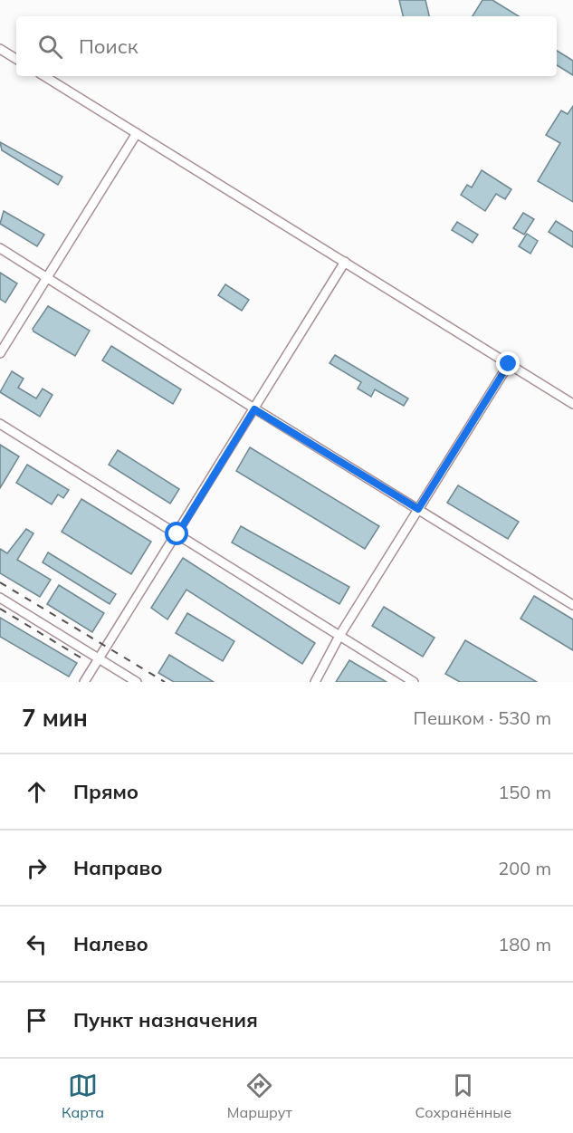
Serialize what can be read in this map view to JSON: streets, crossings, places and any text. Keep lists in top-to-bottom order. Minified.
{"page":{"search":"Поиск","heading":["7 мин","Пешком · 530 m"],"list":[["Прямо","150 m"],["Направо","200 m"],["Налево","180 m"],"Пункт назначения"],"nav":["Карта","Маршрут","Сохранённые"]}}
